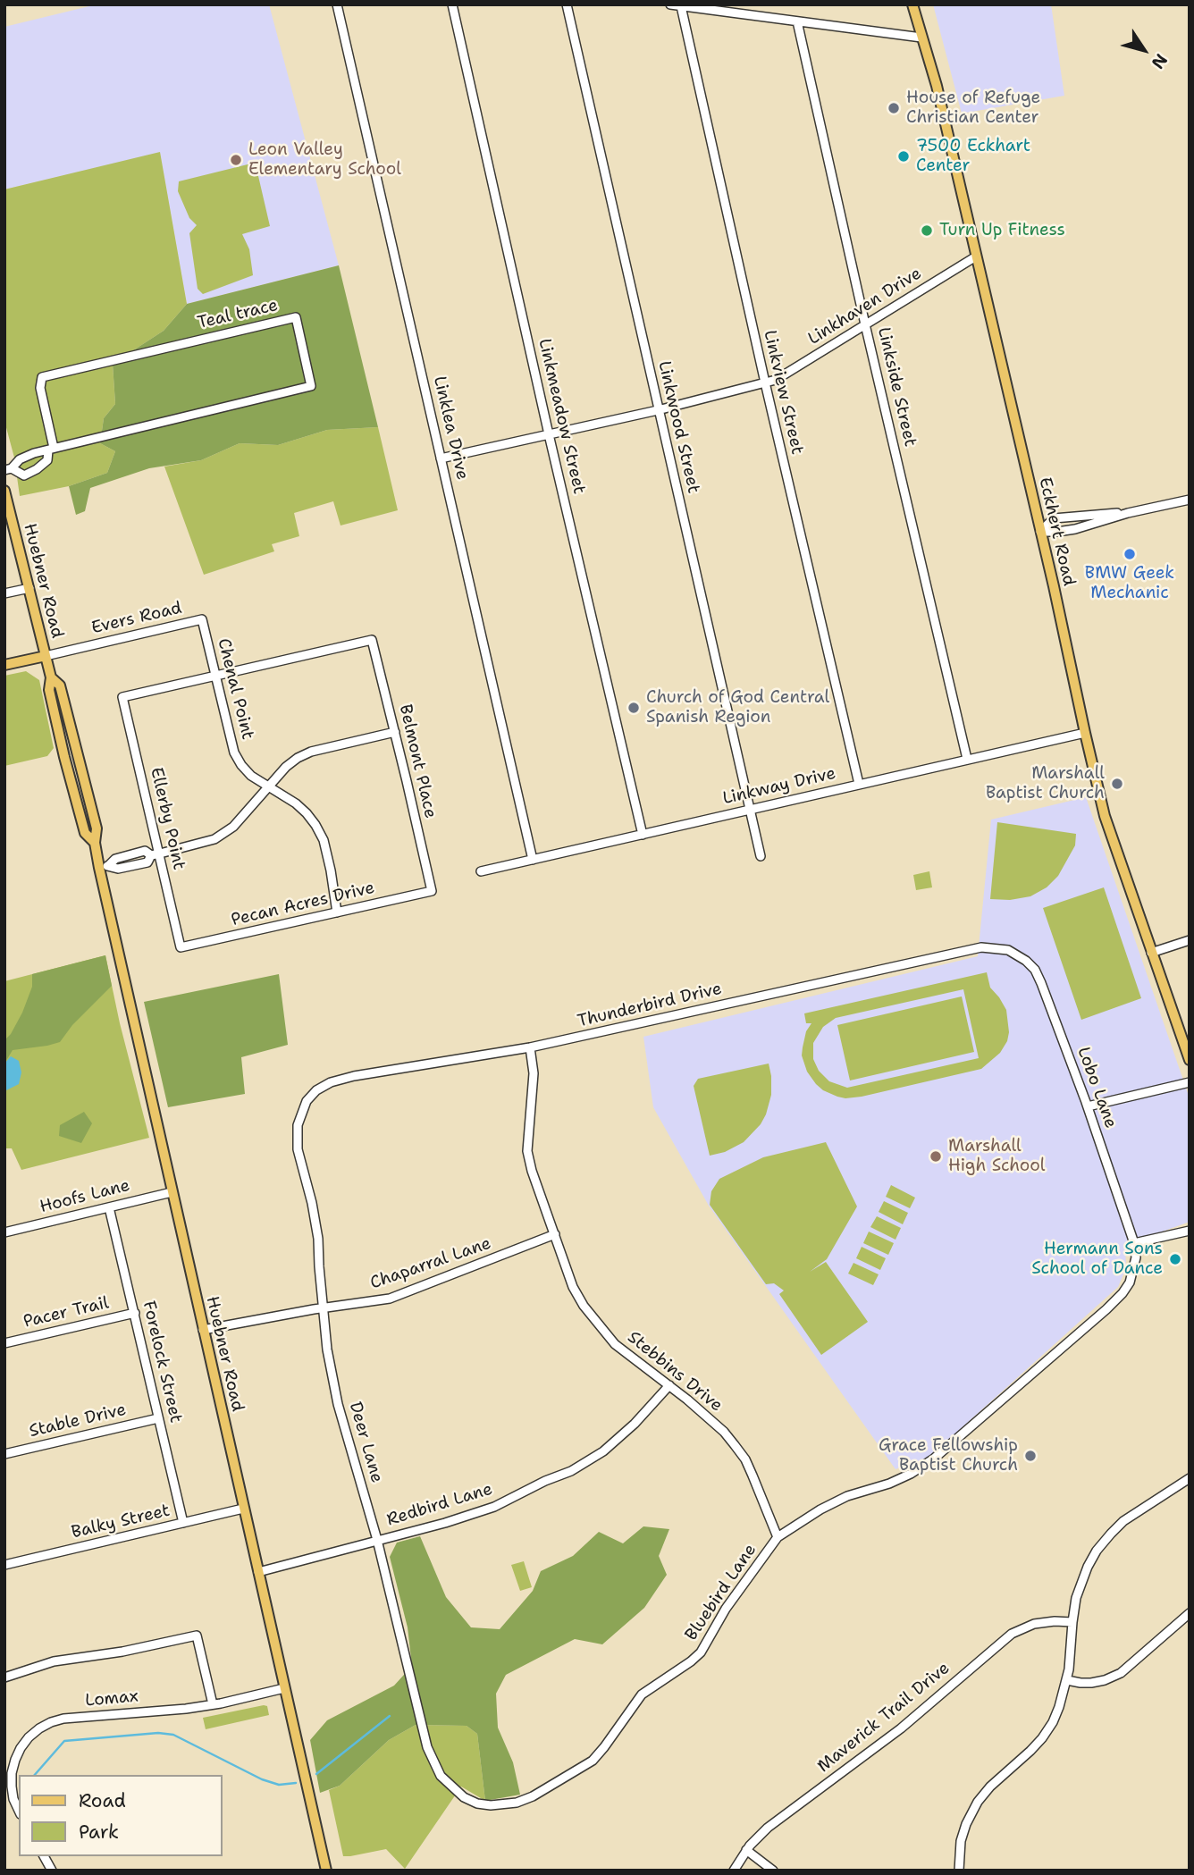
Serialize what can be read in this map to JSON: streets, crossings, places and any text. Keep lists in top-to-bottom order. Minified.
{"streets":{"main road":["Eckhert Road","Huebner Road","Evers Road"],"street":["Linkhaven Drive","Teal trace","Linkside Street","Linkview Street","Linkmeadow Street","Linkwood Street","Linklea Drive","Chenal Point","Belmont Place","Linkway Drive","Ellerby Point","Pecan Acres Drive","Thunderbird Drive","Lobo Lane","Hoofs Lane","Chaparral Lane","Pacer Trail","Forelock Street","Stebbins Drive","Stable Drive","Deer Lane","Redbird Lane","Balky Street","Bluebird Lane","Lomax","Maverick Trail Drive"]},"crossings":[["Linkhaven Drive","Linkside Street"],["Linkhaven Drive","Linkview Street"],["Linkhaven Drive","Linkmeadow Street"],["Linkhaven Drive","Linkwood Street"],["Linkhaven Drive","Linklea Drive"],["Linkhaven Drive","Eckhert Road"],["Linkside Street","Linkway Drive"],["Linkview Street","Linkway Drive"],["Linkmeadow Street","Linkway Drive"],["Linkwood Street","Linkway Drive"],["Linklea Drive","Linkway Drive"],["Eckhert Road","Linkway Drive"],["Huebner Road","Evers Road"],["Huebner Road","Hoofs Lane"],["Huebner Road","Chaparral Lane"],["Huebner Road","Redbird Lane"],["Huebner Road","Balky Street"],["Huebner Road","Lomax"],["Evers Road","Chenal Point"],["Chenal Point","Belmont Place"],["Chenal Point","Ellerby Point"],["Chenal Point","Pecan Acres Drive"],["Belmont Place","Ellerby Point"],["Belmont Place","Pecan Acres Drive"],["Ellerby Point","Pecan Acres Drive"],["Thunderbird Drive","Lobo Lane"],["Thunderbird Drive","Stebbins Drive"],["Thunderbird Drive","Deer Lane"],["Lobo Lane","Bluebird Lane"],["Hoofs Lane","Forelock Street"],["Chaparral Lane","Stebbins Drive"],["Chaparral Lane","Deer Lane"],["Pacer Trail","Forelock Street"],["Forelock Street","Stable Drive"],["Forelock Street","Balky Street"],["Stebbins Drive","Redbird Lane"],["Stebbins Drive","Bluebird Lane"],["Deer Lane","Redbird Lane"],["Deer Lane","Bluebird Lane"]],"places":["House of Refuge Christian Center","7500 Eckhart Center","Leon Valley Elementary School","Turn Up Fitness","BMW Geek Mechanic","Church of God Central Spanish Region","Marshall Baptist Church","Marshall High School","Hermann Sons School of Dance","Grace Fellowship Baptist Church"],"legend":["Road","Park"],"north":"bottom right"}
